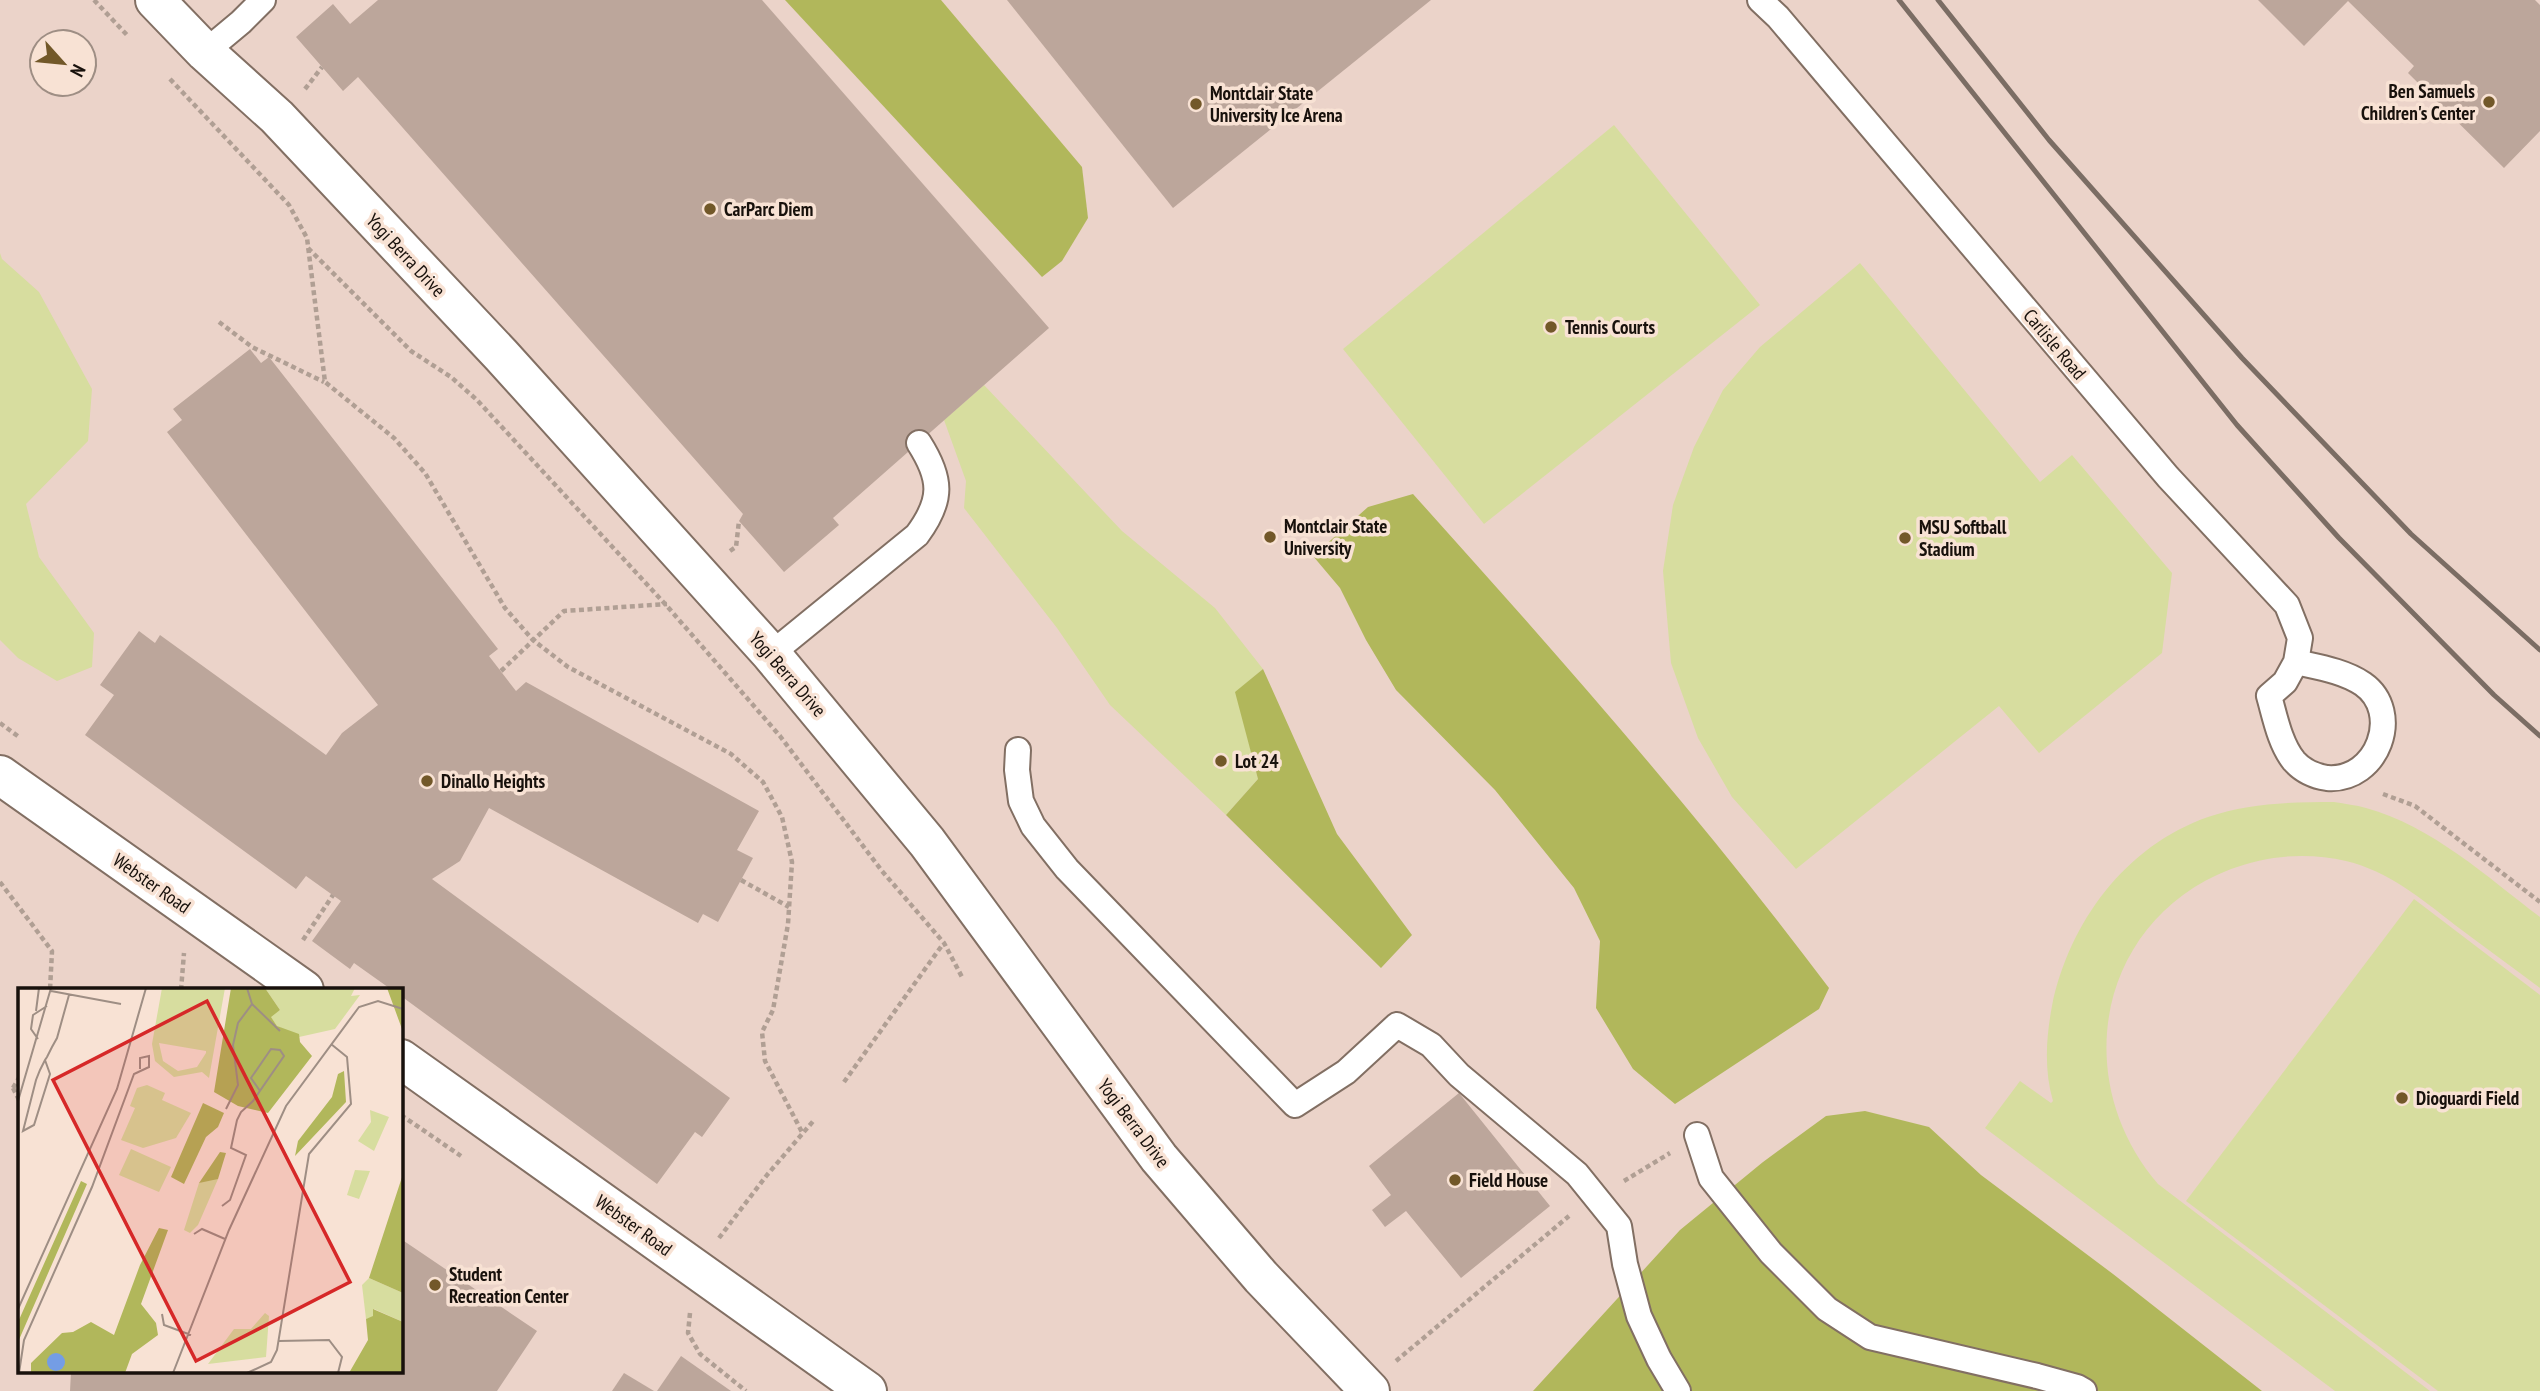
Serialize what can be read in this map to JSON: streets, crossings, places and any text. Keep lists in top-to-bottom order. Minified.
{"streets":{"street":["Yogi Berra Drive","Webster Road"],"lane":["Carlisle Road"]},"places":["Ben Samuels Children's Center","Montclair State University Ice Arena","CarParc Diem","Tennis Courts","Montclair State University","MSU Softball Stadium","Lot 24","Dinallo Heights","Dioguardi Field","Field House","Student Recreation Center"],"north":"bottom right"}
